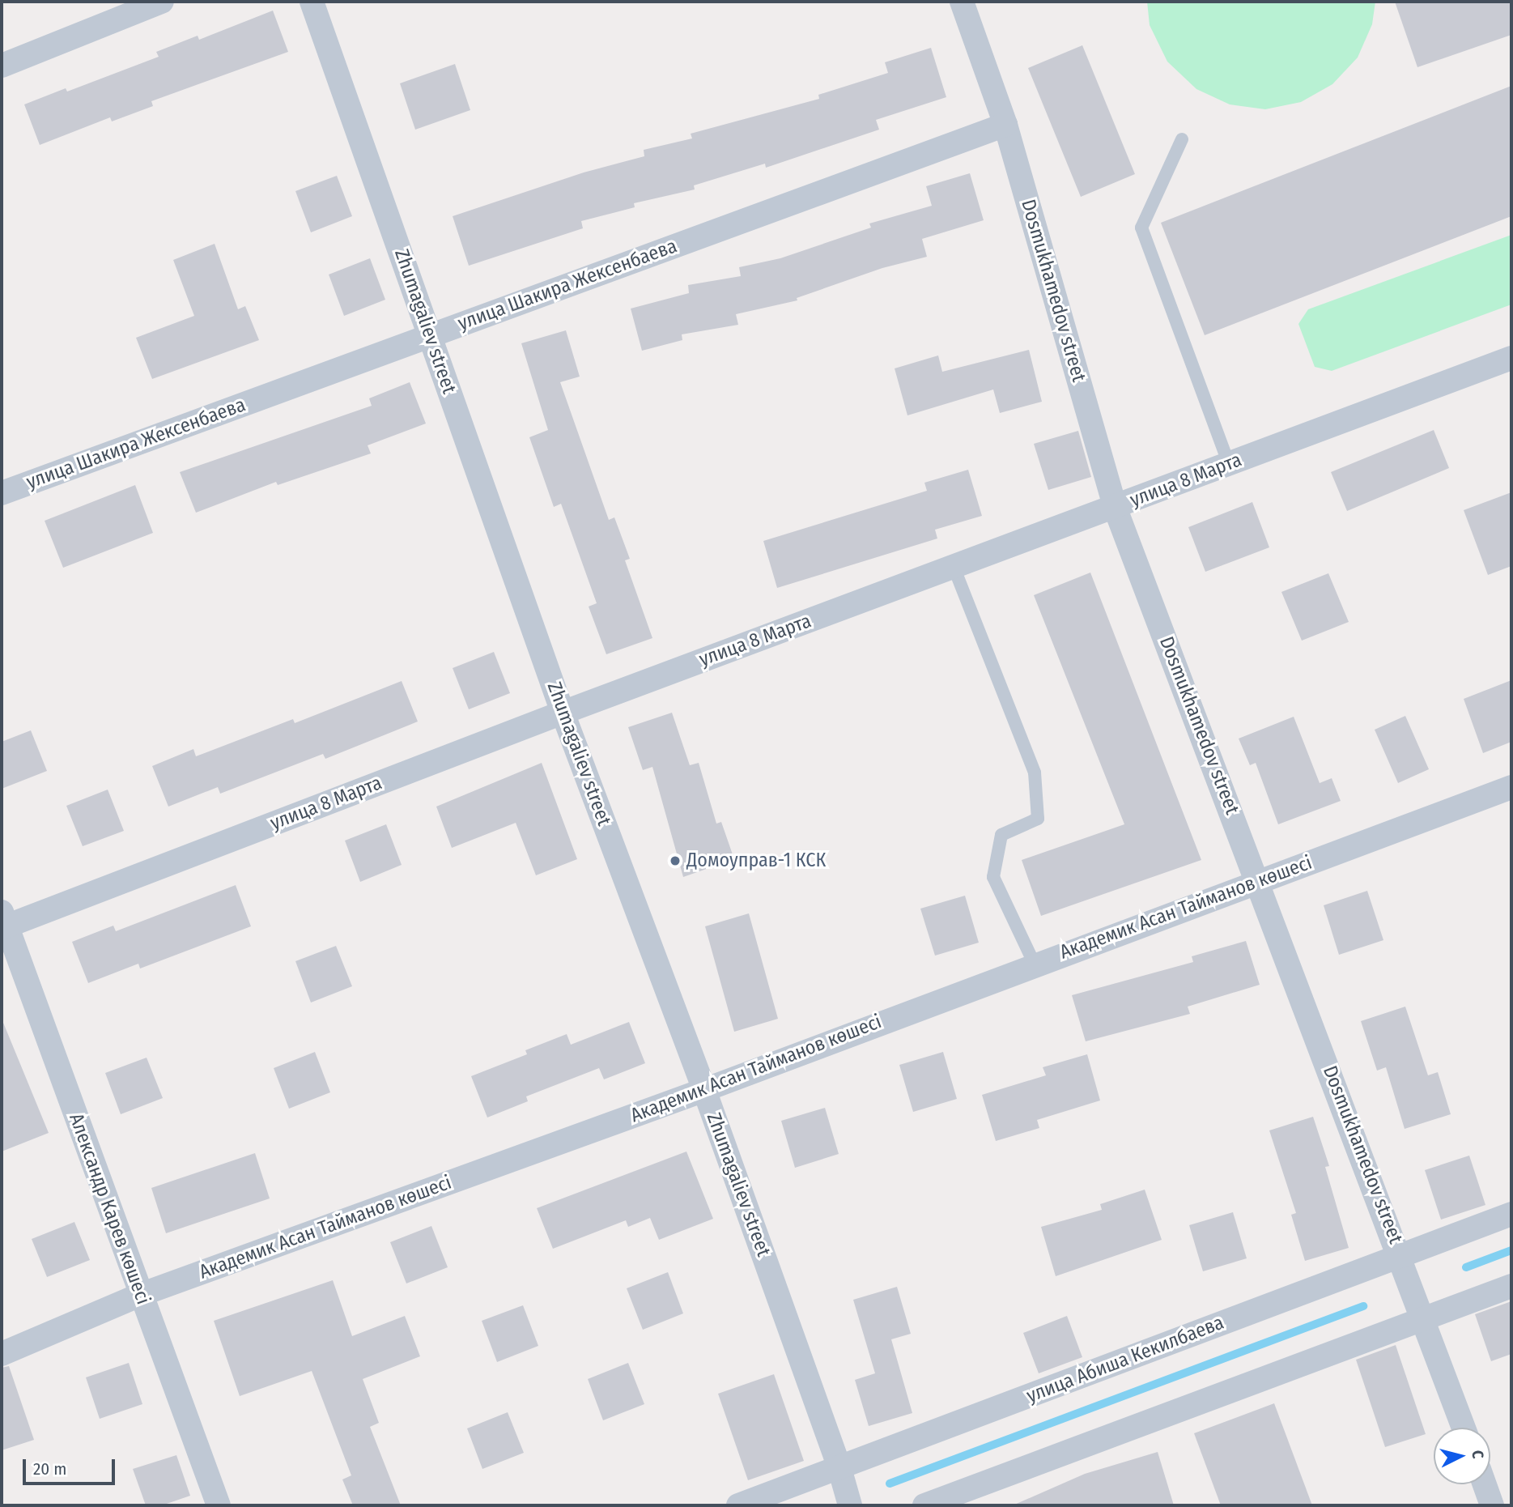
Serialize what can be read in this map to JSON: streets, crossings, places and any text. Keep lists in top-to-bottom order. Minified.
{"streets":{"street":["улица Шакира Жексенбаева","Dosmukhamedov street","Zhumagaliev street","улица 8 Марта","Академик Асан Тайманов көшесі","Александр Карев көшесі","улица Абиша Кекилбаева"]},"crossings":[["улица Шакира Жексенбаева","Dosmukhamedov street"],["улица Шакира Жексенбаева","Zhumagaliev street"],["Dosmukhamedov street","улица 8 Марта"],["Dosmukhamedov street","Академик Асан Тайманов көшесі"],["Dosmukhamedov street","улица Абиша Кекилбаева"],["Zhumagaliev street","улица 8 Марта"],["Zhumagaliev street","Академик Асан Тайманов көшесі"],["Zhumagaliev street","улица Абиша Кекилбаева"],["улица 8 Марта","Александр Карев көшесі"],["Академик Асан Тайманов көшесі","Александр Карев көшесі"]],"places":["Домоуправ-1 КСК"],"scale_bar":"20 m","north":"right"}
